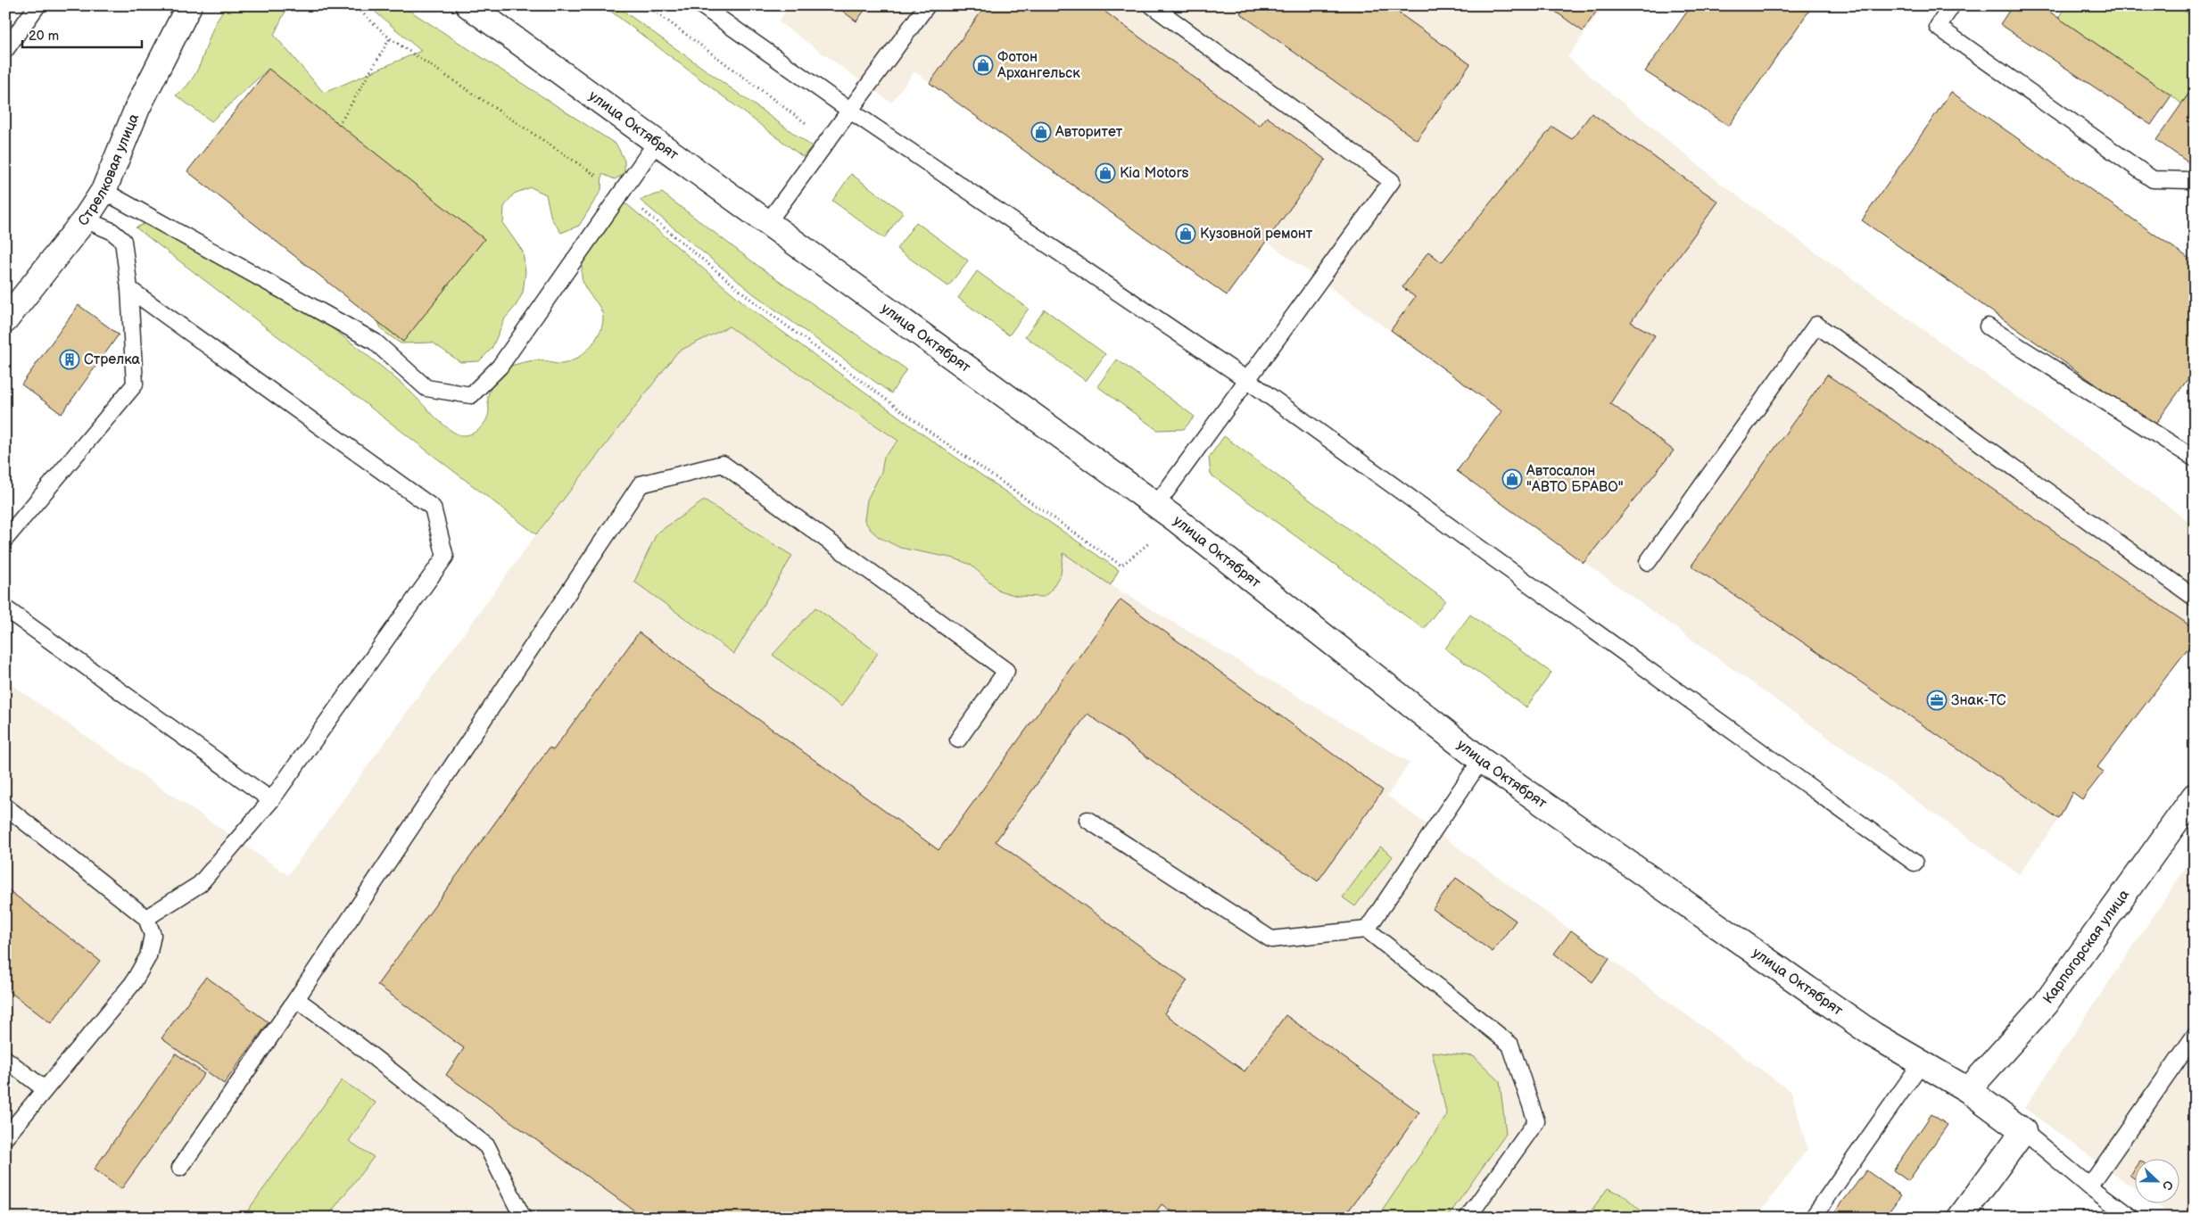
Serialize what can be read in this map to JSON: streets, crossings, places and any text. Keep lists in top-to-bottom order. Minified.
{"streets":{"street":["улица Октябрят","Стрелковая улица","Карпогорская улица"]},"crossings":[["улица Октябрят","Карпогорская улица"]],"places":{"shop":["Фотон Архангельск","Авторитет","Kia Motors","Кузовной ремонт","Автосалон \"АВТО БРАВО\""],"building":["Стрелка"],"office":["Знак-ТС"]},"scale_bar":"20 m","north":"right"}
